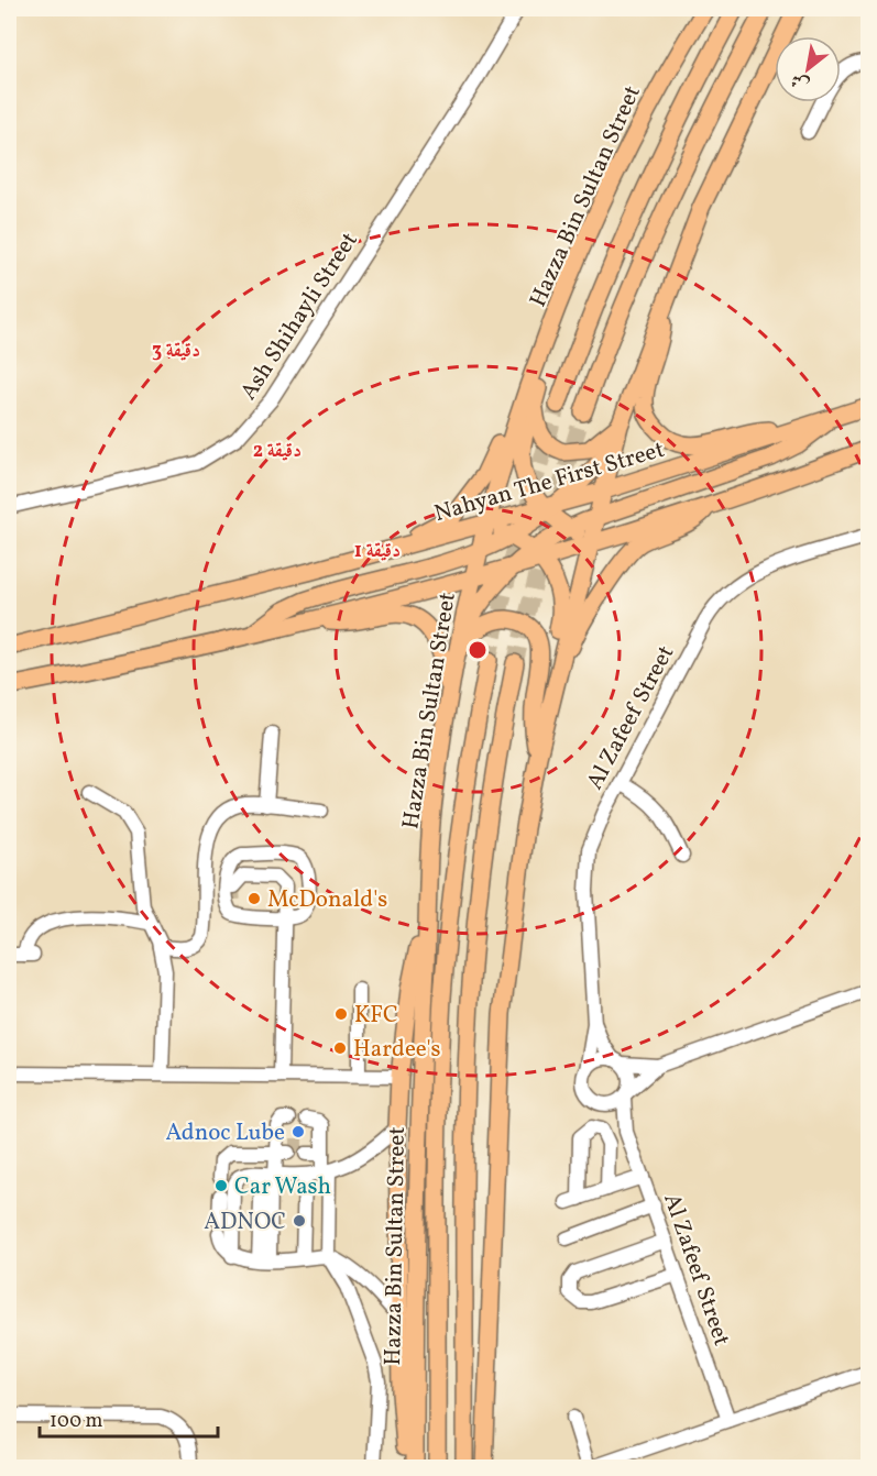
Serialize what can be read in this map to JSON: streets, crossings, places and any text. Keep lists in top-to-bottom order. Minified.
{"streets":{"main road":["Hazza Bin Sultan Street","Nahyan The First Street"],"street":["Ash Shihayli Street","Al Zafeef Street"]},"crossings":[["Hazza Bin Sultan Street","Nahyan The First Street"]],"places":["McDonald's","KFC","Hardee's","Adnoc Lube","Car Wash","ADNOC"],"scale_bar":"100 m","north":"bottom left","rings":["3 دقيقة","2 دقيقة","1 دقيقة"]}
